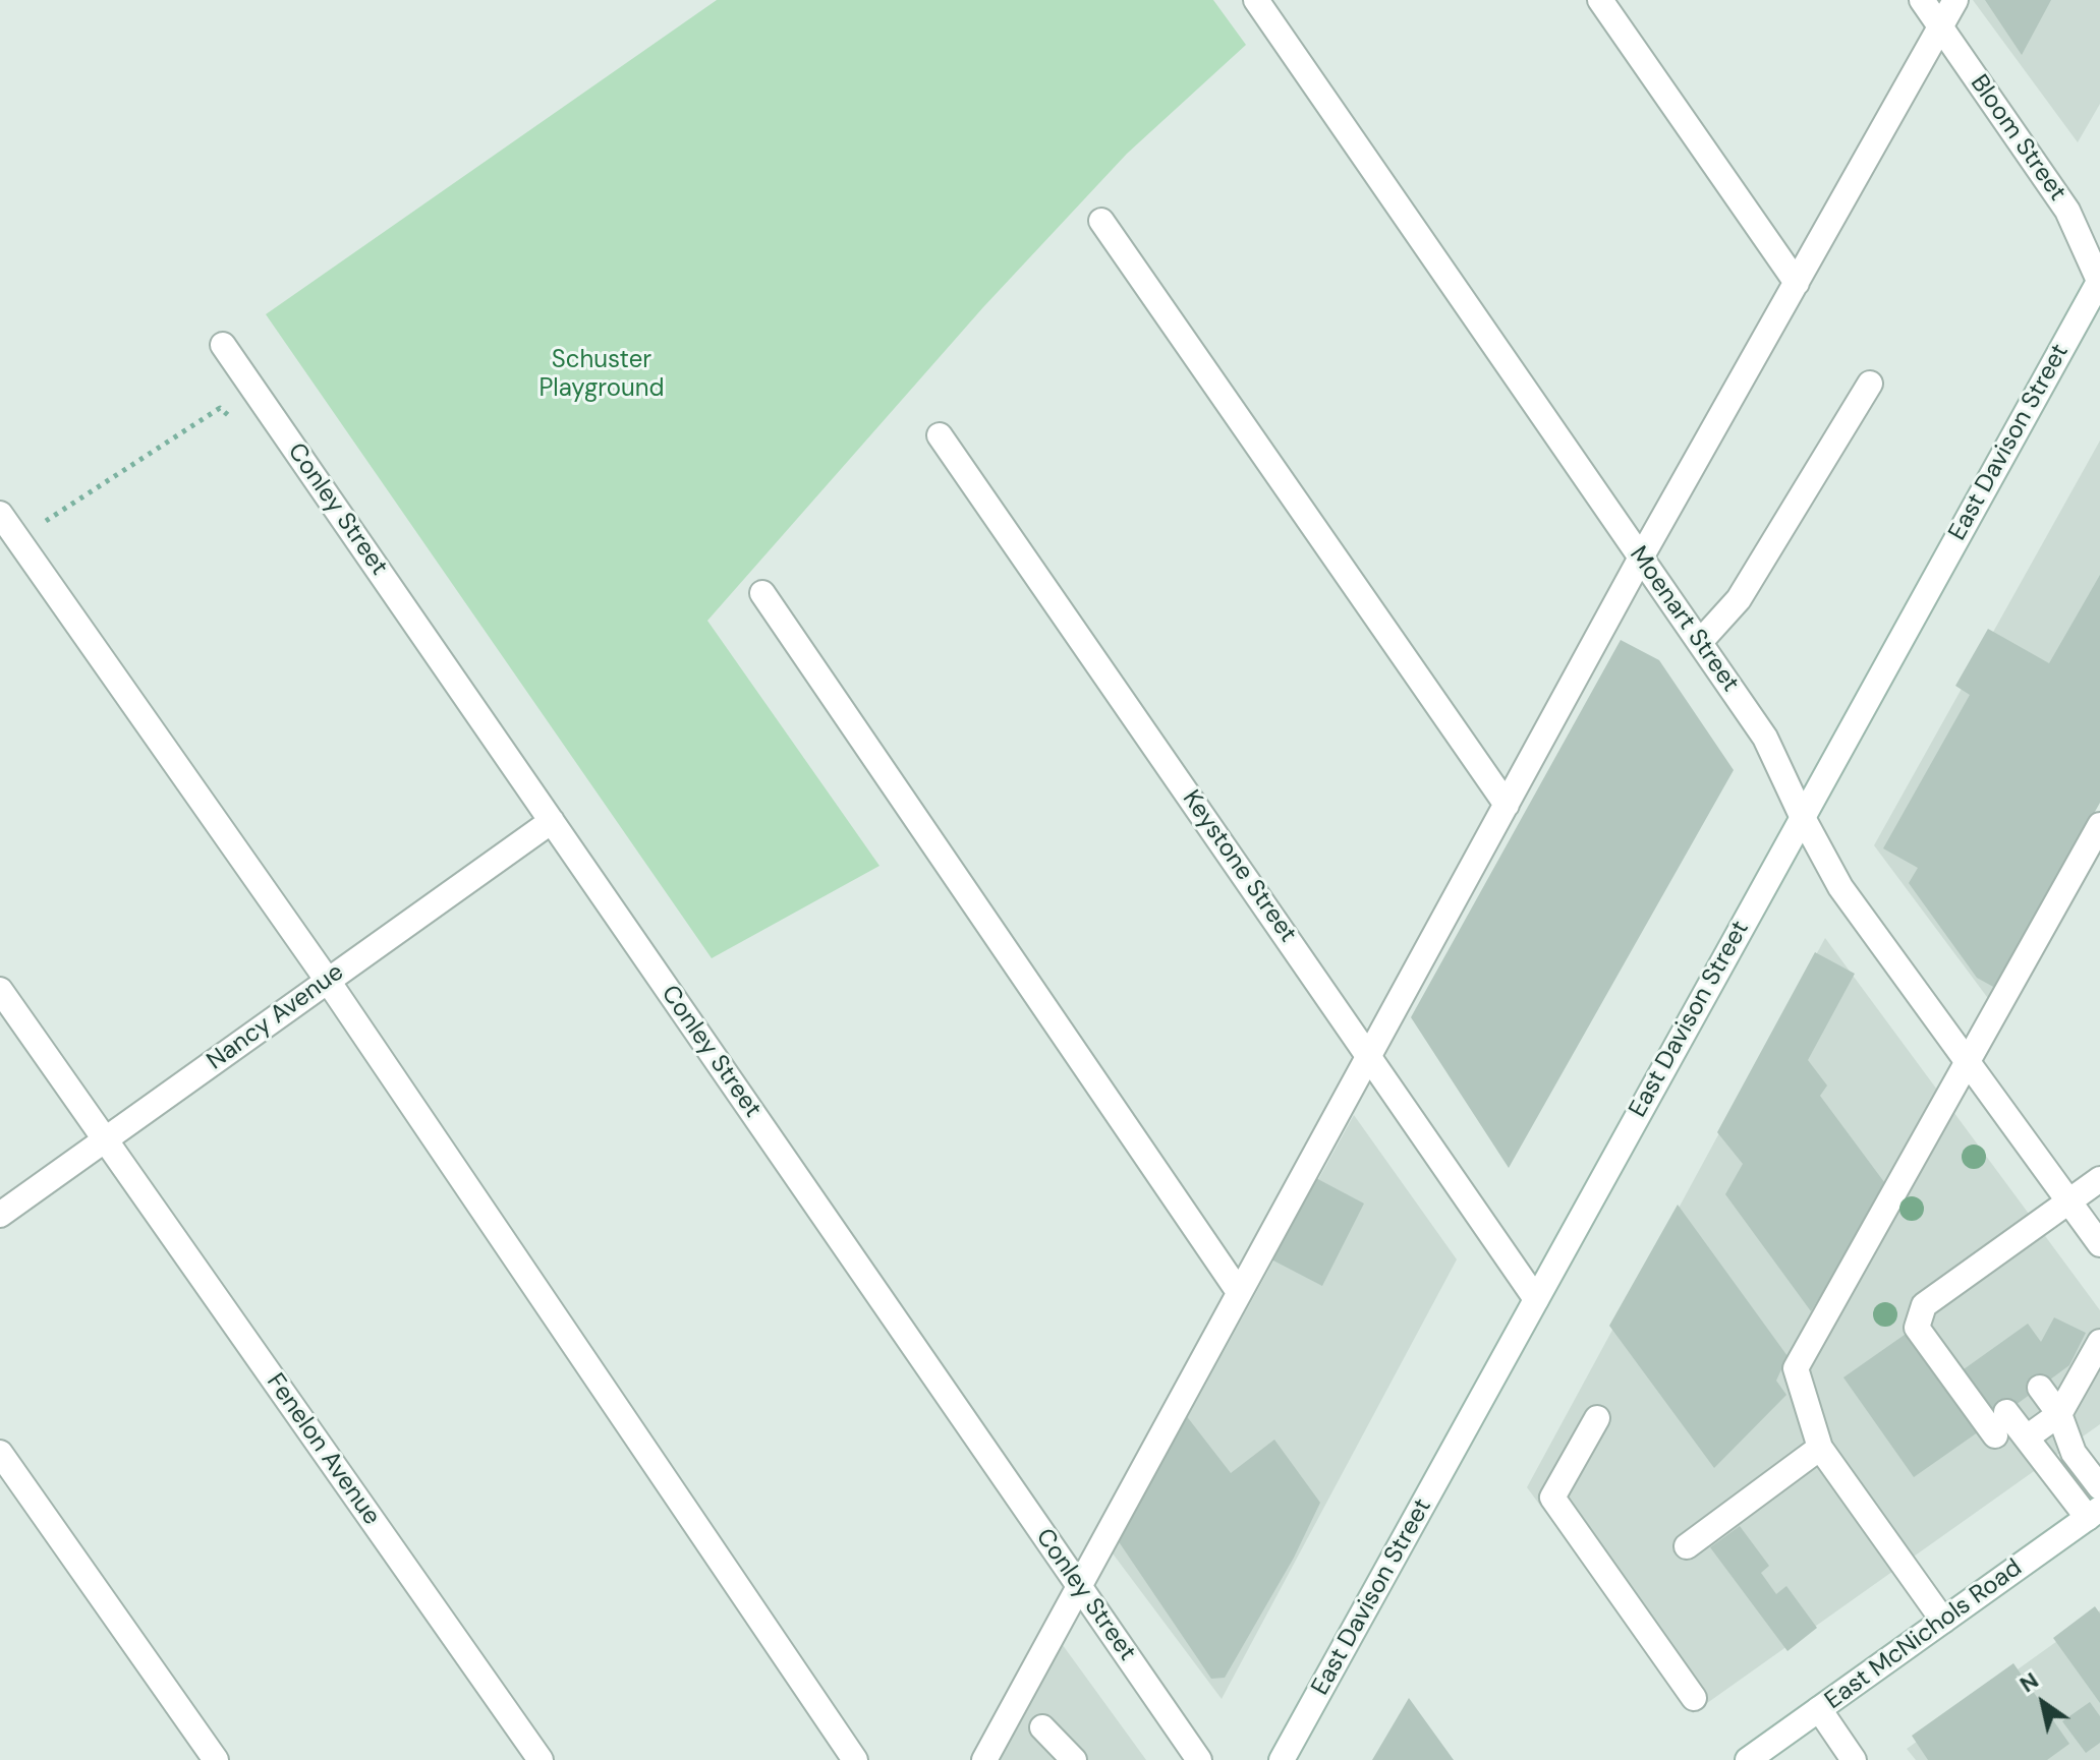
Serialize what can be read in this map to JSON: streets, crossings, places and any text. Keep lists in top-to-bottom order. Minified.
{"streets":{"street":["Bloom Street","East Davison Street","Conley Street","Moenart Street","Keystone Street","Nancy Avenue","Fenelon Avenue","East McNichols Road"]},"crossings":[["Bloom Street","East Davison Street"],["East Davison Street","Moenart Street"],["East Davison Street","Keystone Street"],["Conley Street","Nancy Avenue"],["Nancy Avenue","Fenelon Avenue"]],"parks":["Schuster Playground"],"north":"top left"}
